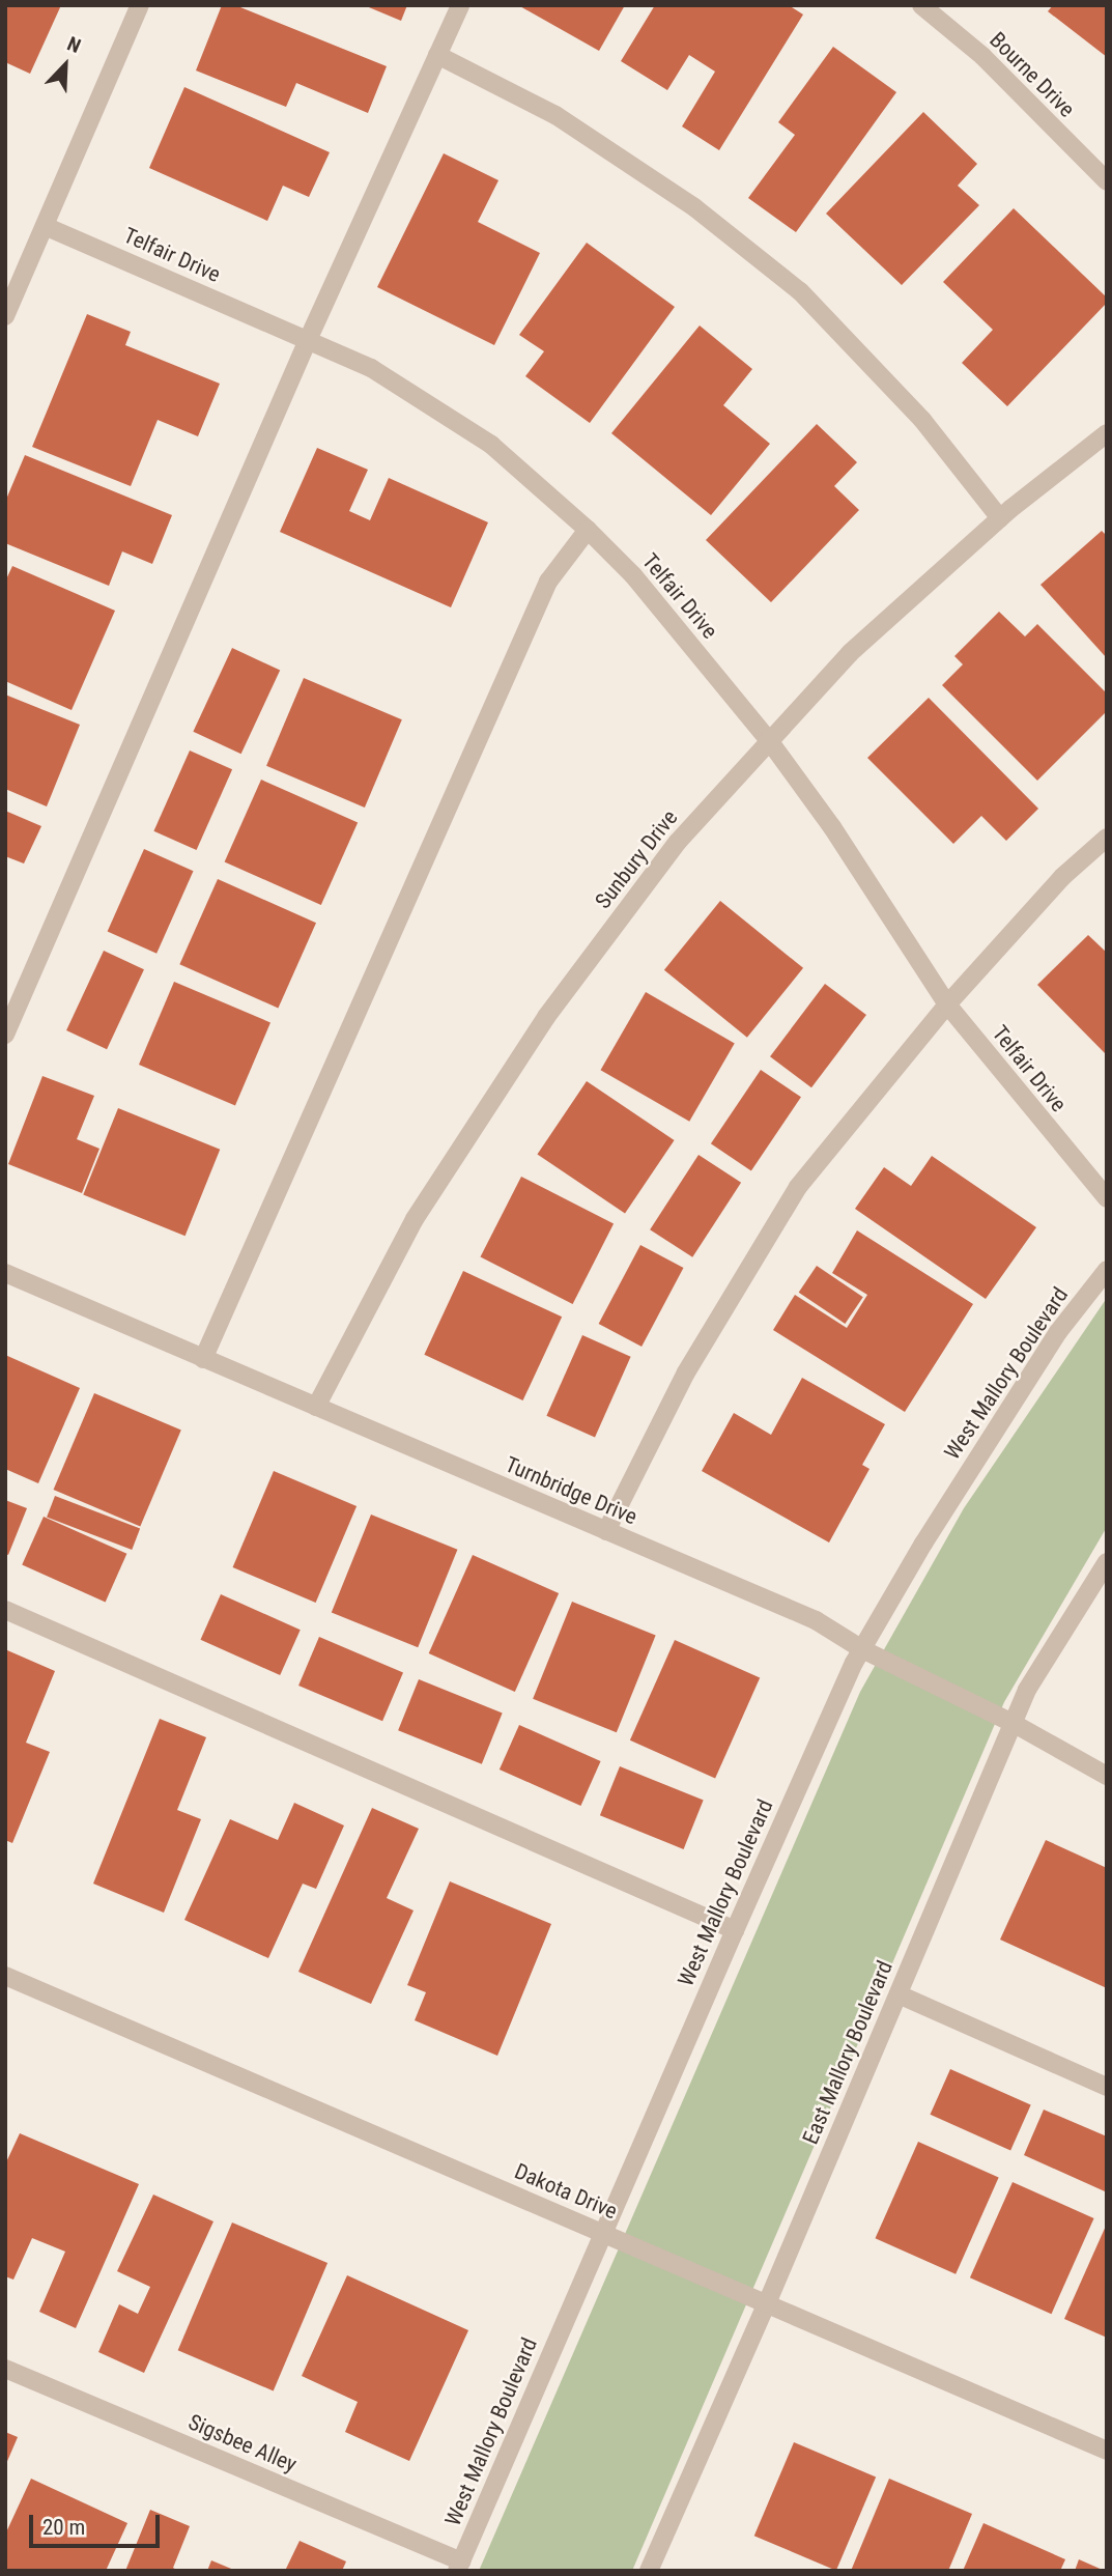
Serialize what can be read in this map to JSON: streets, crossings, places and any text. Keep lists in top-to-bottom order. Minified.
{"streets":{"street":["Bourne Drive","Telfair Drive","Sunbury Drive","West Mallory Boulevard","Turnbridge Drive","East Mallory Boulevard","Dakota Drive","Sigsbee Alley"]},"crossings":[["Telfair Drive","Sunbury Drive"],["Sunbury Drive","Turnbridge Drive"],["West Mallory Boulevard","Turnbridge Drive"],["West Mallory Boulevard","Dakota Drive"],["West Mallory Boulevard","Sigsbee Alley"],["Turnbridge Drive","East Mallory Boulevard"],["East Mallory Boulevard","Dakota Drive"]],"scale_bar":"20 m","north":"top right"}
